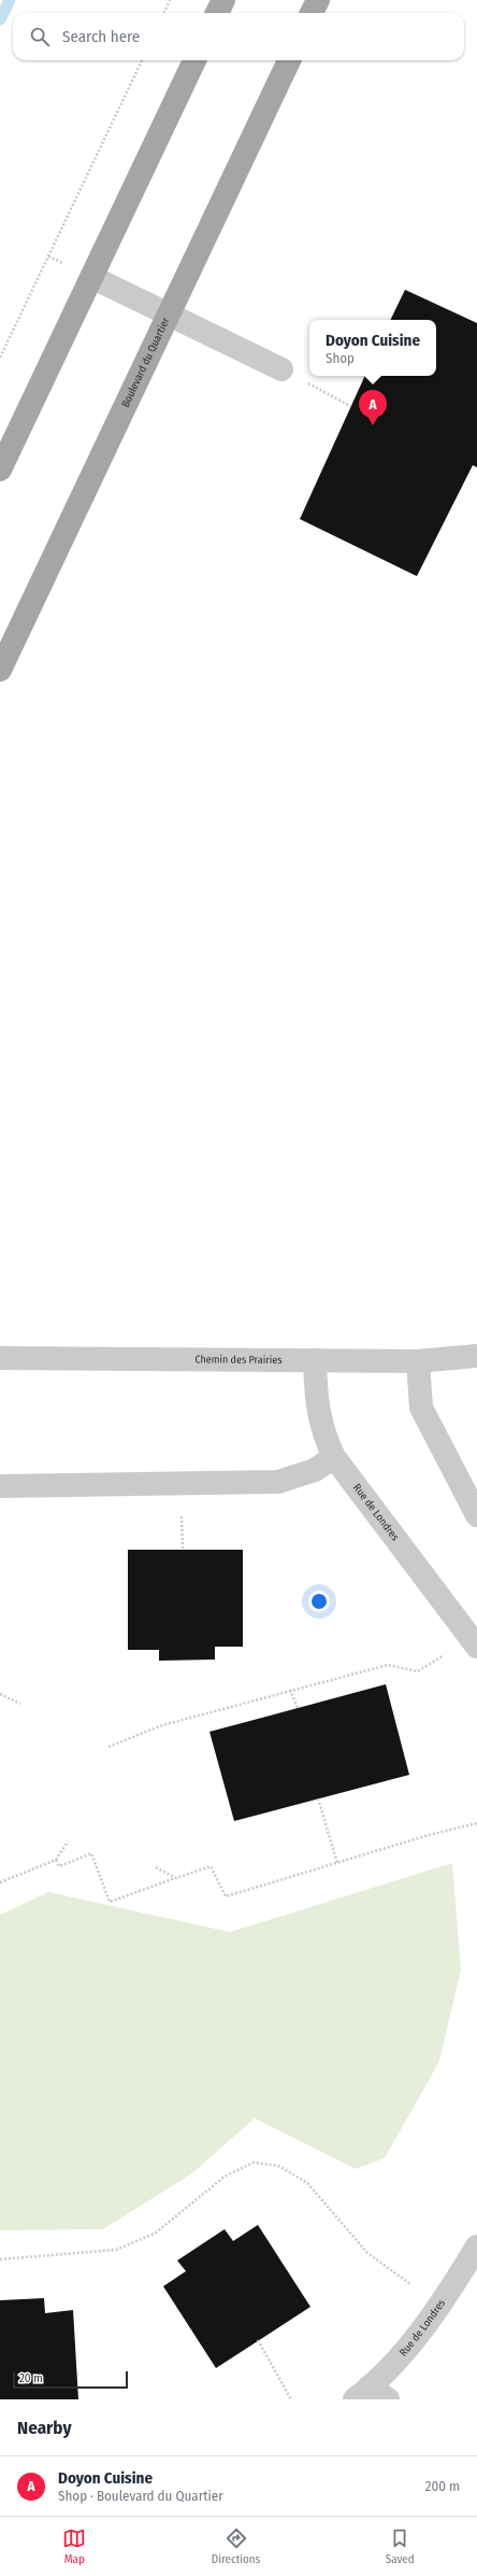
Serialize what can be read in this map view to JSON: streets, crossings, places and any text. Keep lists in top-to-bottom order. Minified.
{"streets":{"main road":["Boulevard du Quartier"],"street":["Chemin des Prairies","Rue de Londres"]},"crossings":[["Chemin des Prairies","Rue de Londres"]],"scale_bar":"20 m","page":{"search":"Search here","popup":["Doyon Cuisine","Shop"],"pins":"A","scale":"20 m","heading":"Nearby","list":[{"mark":"A","name":"Doyon Cuisine","note":"Shop · Boulevard du Quartier","value":"200 m"}],"nav":["Map","Directions","Saved"]}}
